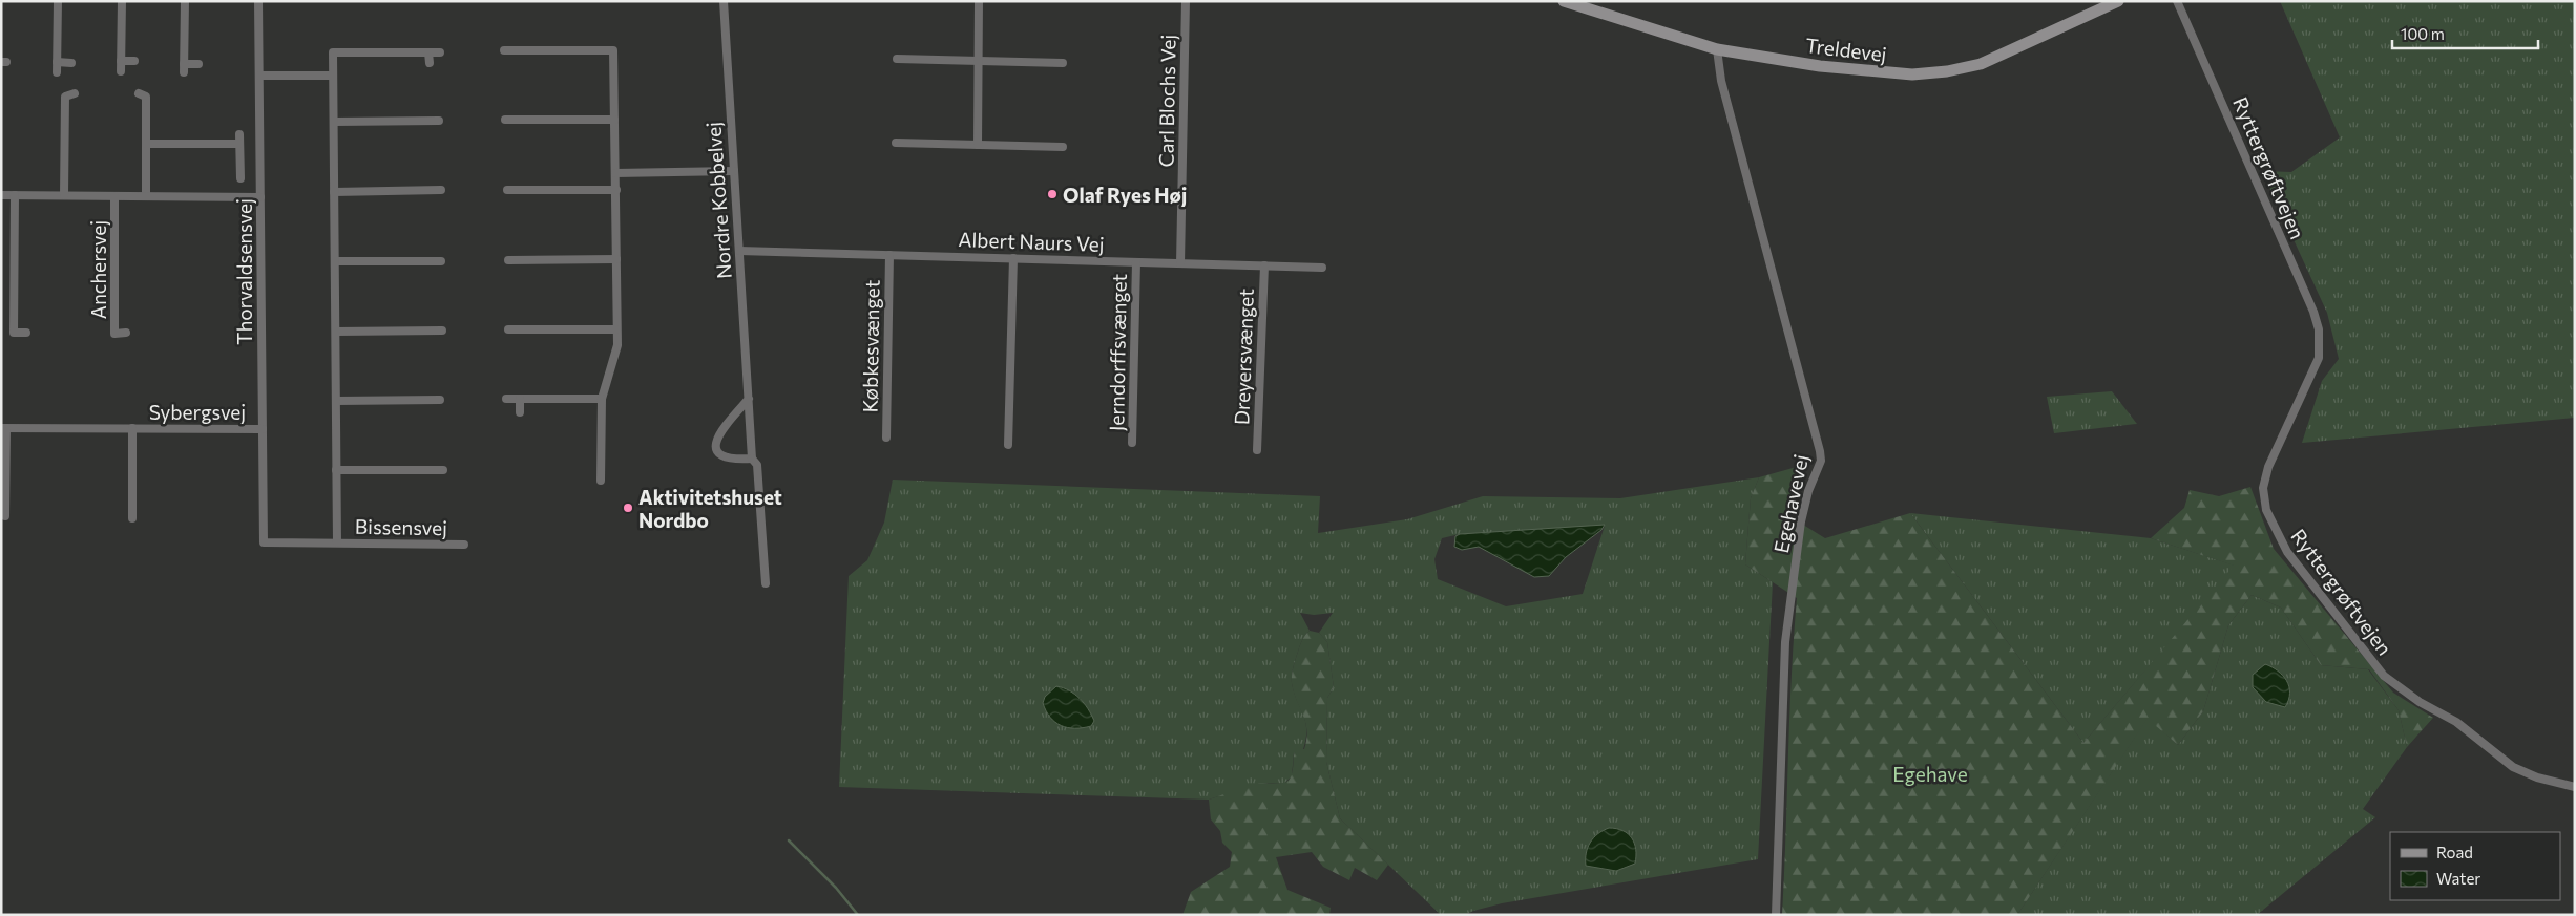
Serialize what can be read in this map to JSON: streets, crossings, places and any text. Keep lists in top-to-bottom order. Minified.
{"streets":{"street":["Treldevej","Carl Blochs Vej","Ryttergrøftvejen","Nordre Kobbelvej","Albert Naurs Vej","Anchersvej","Thorvaldsensvej","Købkesvænget","Jerndorffsvænget","Dreyersvænget","Sybergsvej","Egehavevej","Bissensvej"]},"crossings":[["Treldevej","Egehavevej"],["Carl Blochs Vej","Albert Naurs Vej"],["Nordre Kobbelvej","Albert Naurs Vej"],["Albert Naurs Vej","Købkesvænget"],["Albert Naurs Vej","Jerndorffsvænget"],["Albert Naurs Vej","Dreyersvænget"],["Anchersvej","Thorvaldsensvej"],["Thorvaldsensvej","Sybergsvej"],["Thorvaldsensvej","Bissensvej"]],"parks":["Egehave"],"places":["Olaf Ryes Høj","Aktivitetshuset Nordbo"],"legend":["Road","Water"],"scale_bar":"100 m"}
